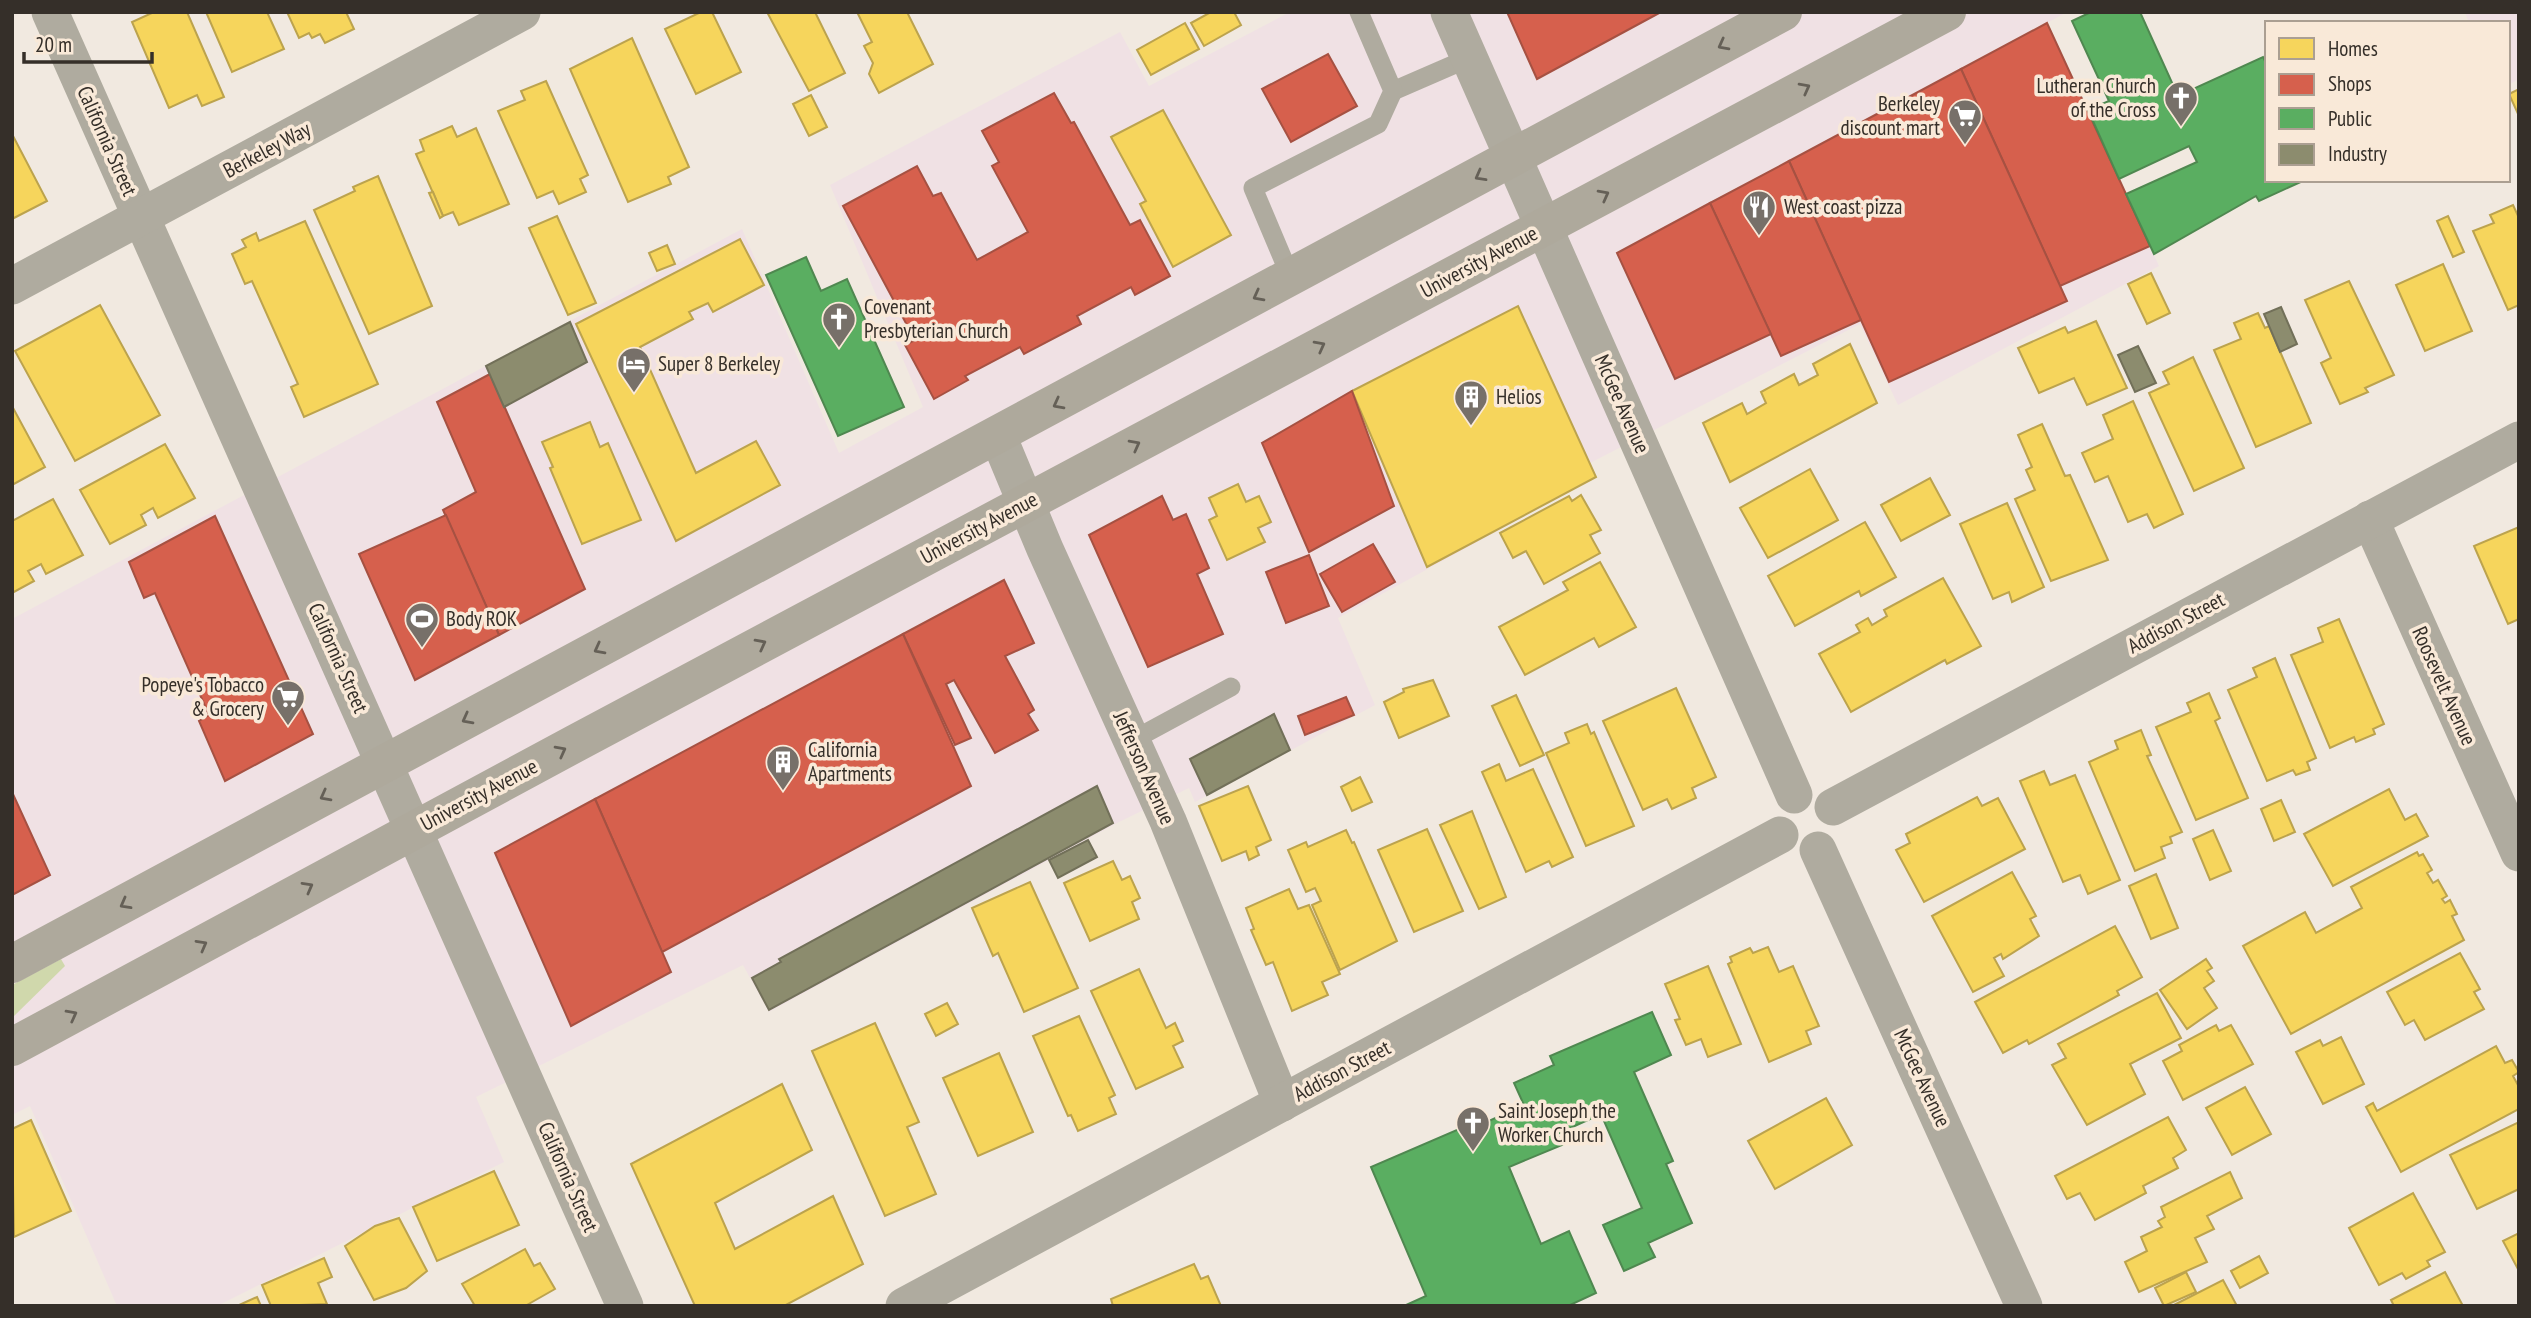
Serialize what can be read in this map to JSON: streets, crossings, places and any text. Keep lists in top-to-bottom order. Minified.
{"streets":{"main road":["University Avenue"],"street":["California Street","Berkeley Way","McGee Avenue","Addison Street","Roosevelt Avenue","Jefferson Avenue"]},"crossings":[["California Street","Berkeley Way"],["California Street","University Avenue"],["University Avenue","McGee Avenue"],["University Avenue","Jefferson Avenue"],["McGee Avenue","Addison Street"],["Addison Street","Roosevelt Avenue"],["Addison Street","Jefferson Avenue"]],"places":{"church":["Lutheran Church of the Cross","Covenant Presbyterian Church","Saint Joseph the Worker Church"],"supermarket":["Berkeley discount mart","Popeye's Tobacco & Grocery"],"restaurant":["West coast pizza"],"hotel":["Super 8 Berkeley"],"building":["Helios","California Apartments"],"sports":["Body ROK"]},"legend":["Homes","Shops","Public","Industry"],"scale_bar":"20 m"}
